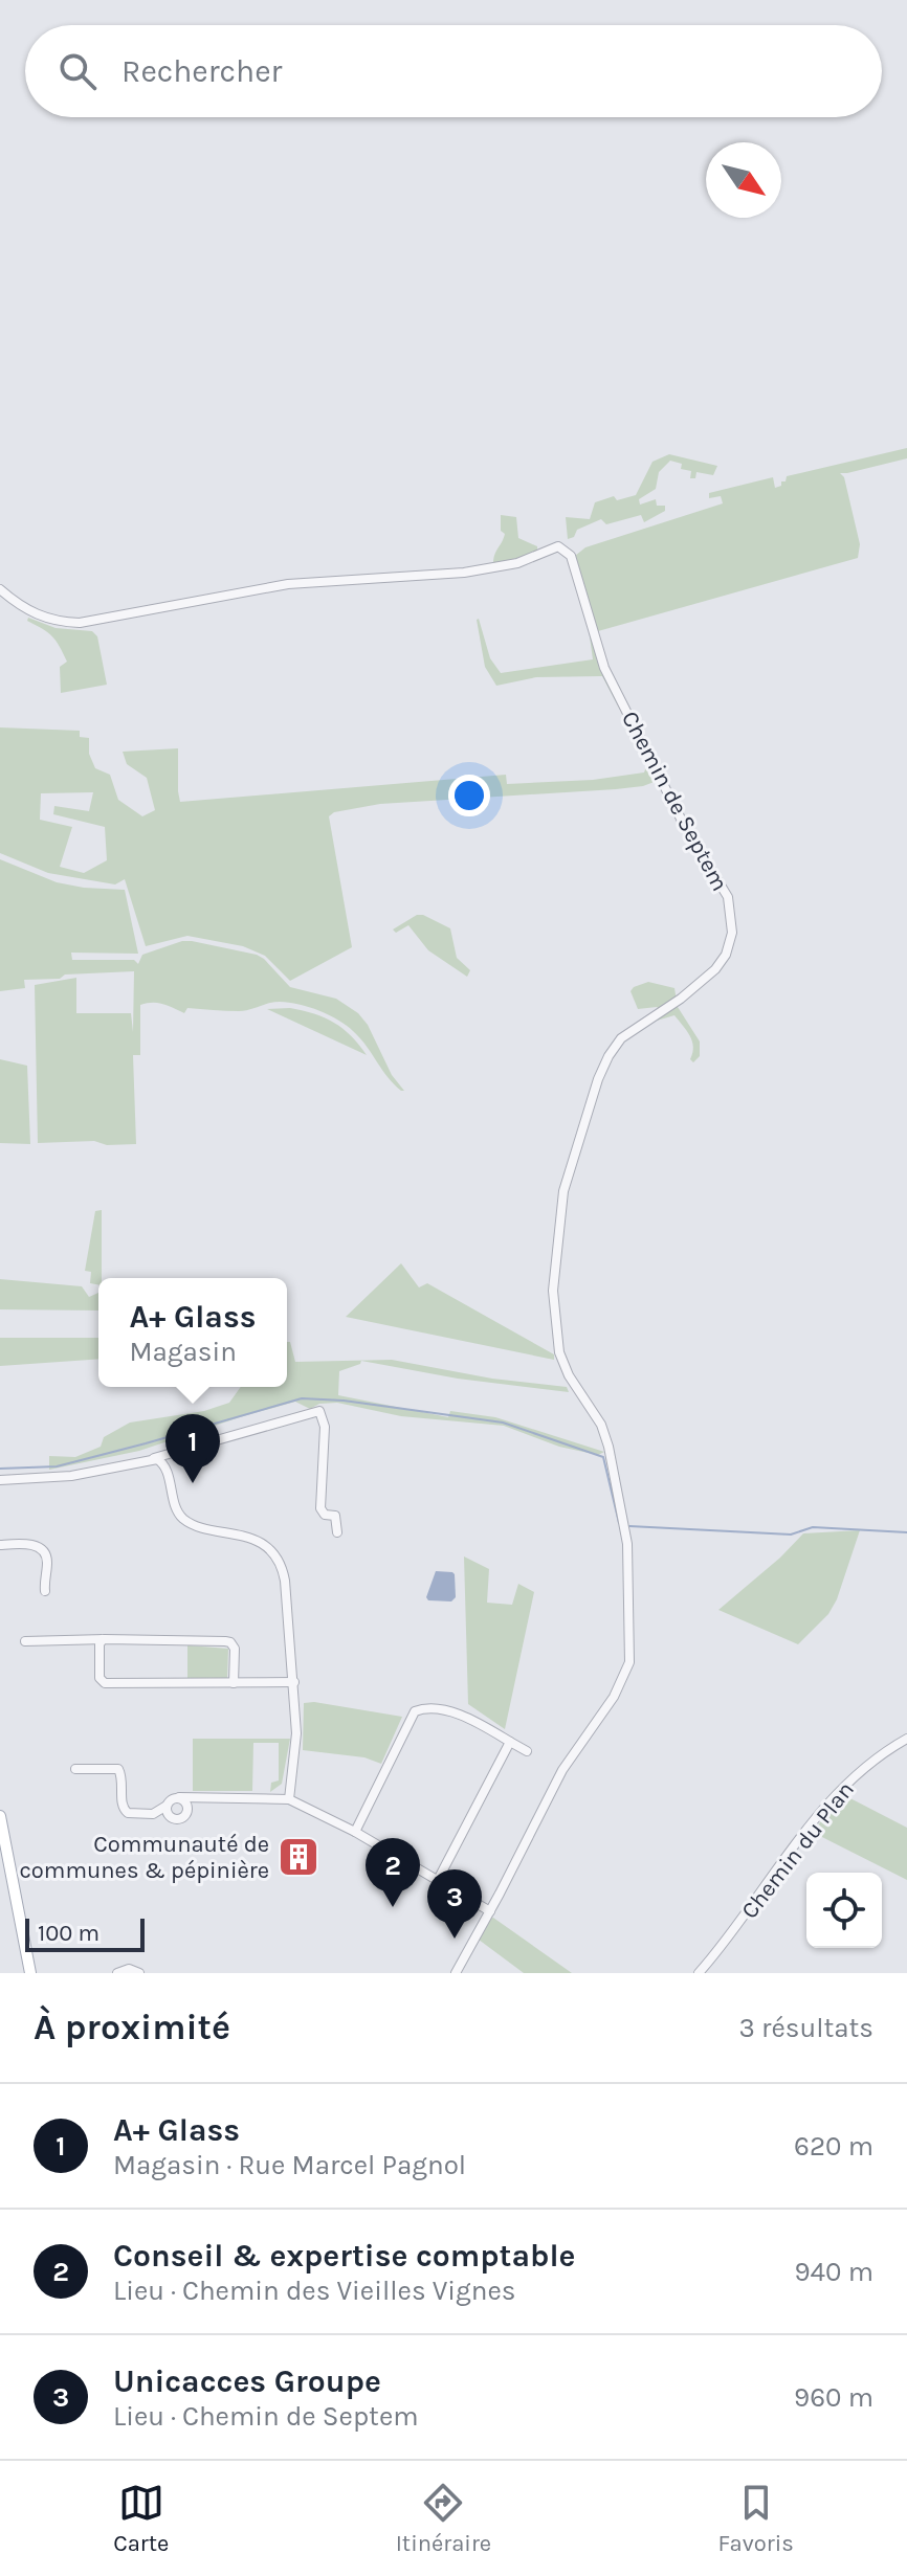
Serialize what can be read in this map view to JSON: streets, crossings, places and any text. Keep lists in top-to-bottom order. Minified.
{"streets":{"street":["Chemin de Septem","Chemin du Plan"]},"places":{"building":["Communauté de communes & pépinière"]},"scale_bar":"100 m","north":"bottom right","page":{"search":"Rechercher","popup":["A+ Glass","Magasin"],"pins":["1","2","3"],"scale":"100 m","heading":["À proximité","3 résultats"],"list":[{"mark":"1","name":"A+ Glass","note":"Magasin · Rue Marcel Pagnol","value":"620 m"},{"mark":"2","name":"Conseil & expertise comptable","note":"Lieu · Chemin des Vieilles Vignes","value":"940 m"},{"mark":"3","name":"Unicacces Groupe","note":"Lieu · Chemin de Septem","value":"960 m"}],"nav":["Carte","Itinéraire","Favoris"]}}
